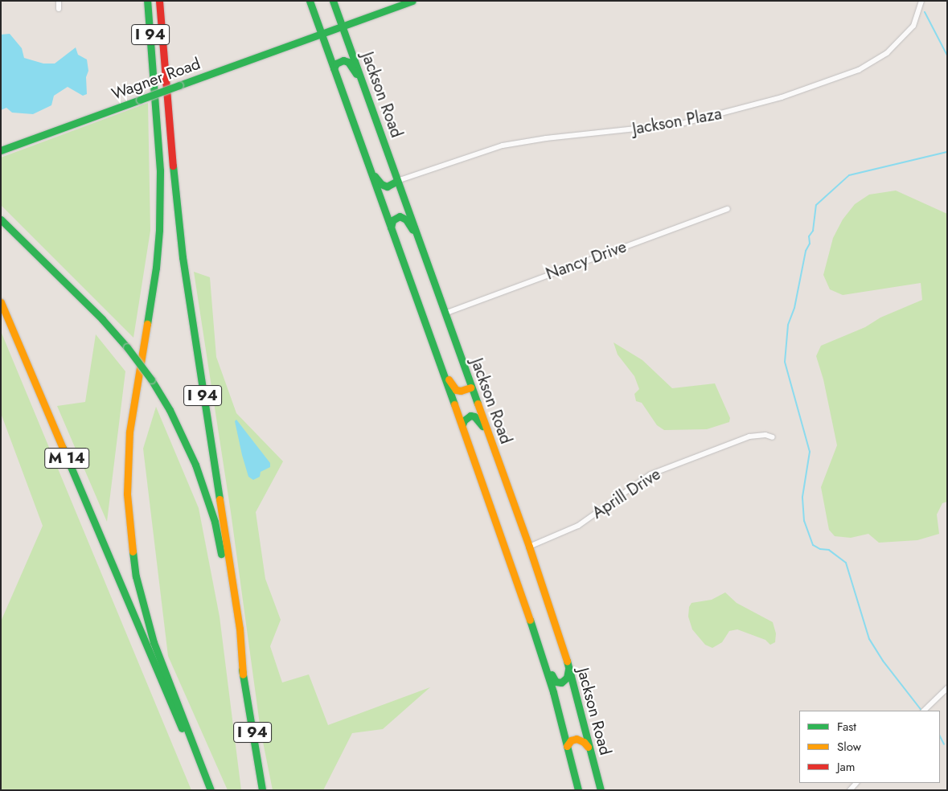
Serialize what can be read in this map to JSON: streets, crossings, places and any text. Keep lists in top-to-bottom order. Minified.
{"streets":{"main road":["I 94","Wagner Road","Jackson Road","M 14"],"street":["Jackson Plaza","Nancy Drive","Aprill Drive"]},"crossings":[["I 94","M 14"],["Wagner Road","Jackson Road"],["Jackson Road","Jackson Plaza"],["Jackson Road","Nancy Drive"],["Jackson Road","Aprill Drive"]],"legend":["Fast","Slow","Jam"]}
